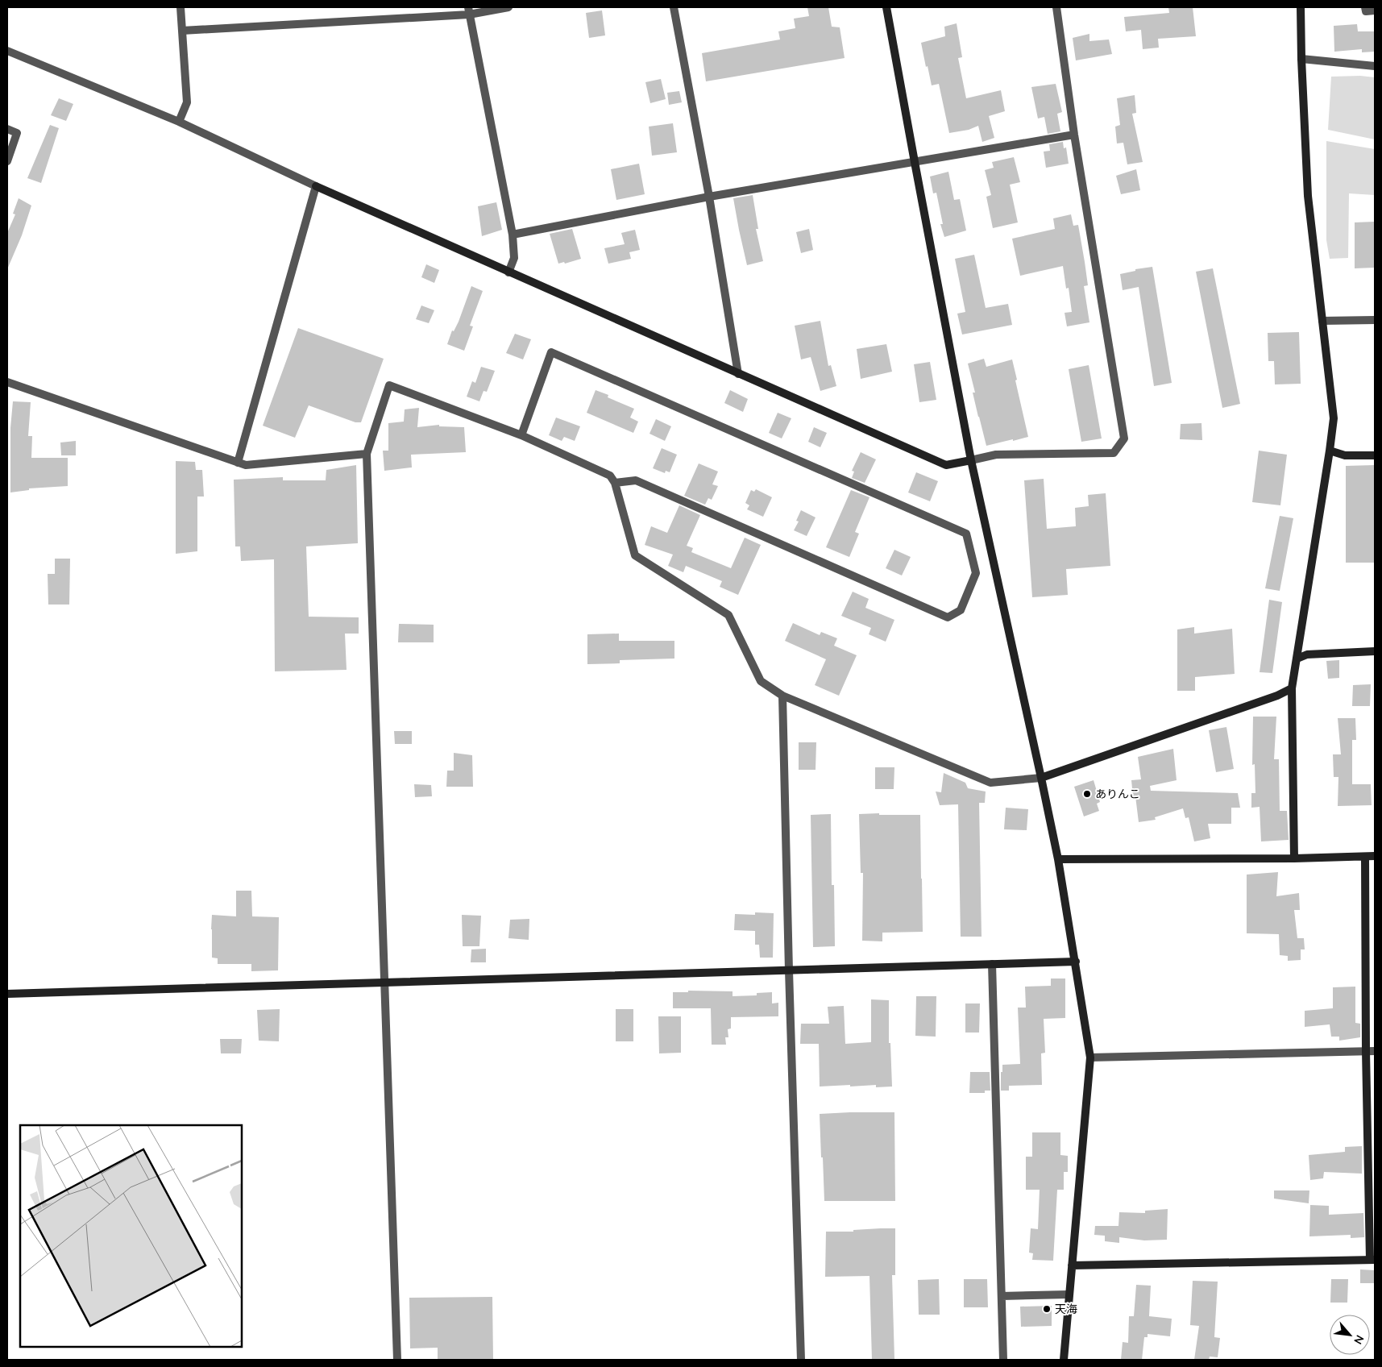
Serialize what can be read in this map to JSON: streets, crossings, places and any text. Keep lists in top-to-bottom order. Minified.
{"places":["ありんこ","天海"],"north":"bottom right"}
